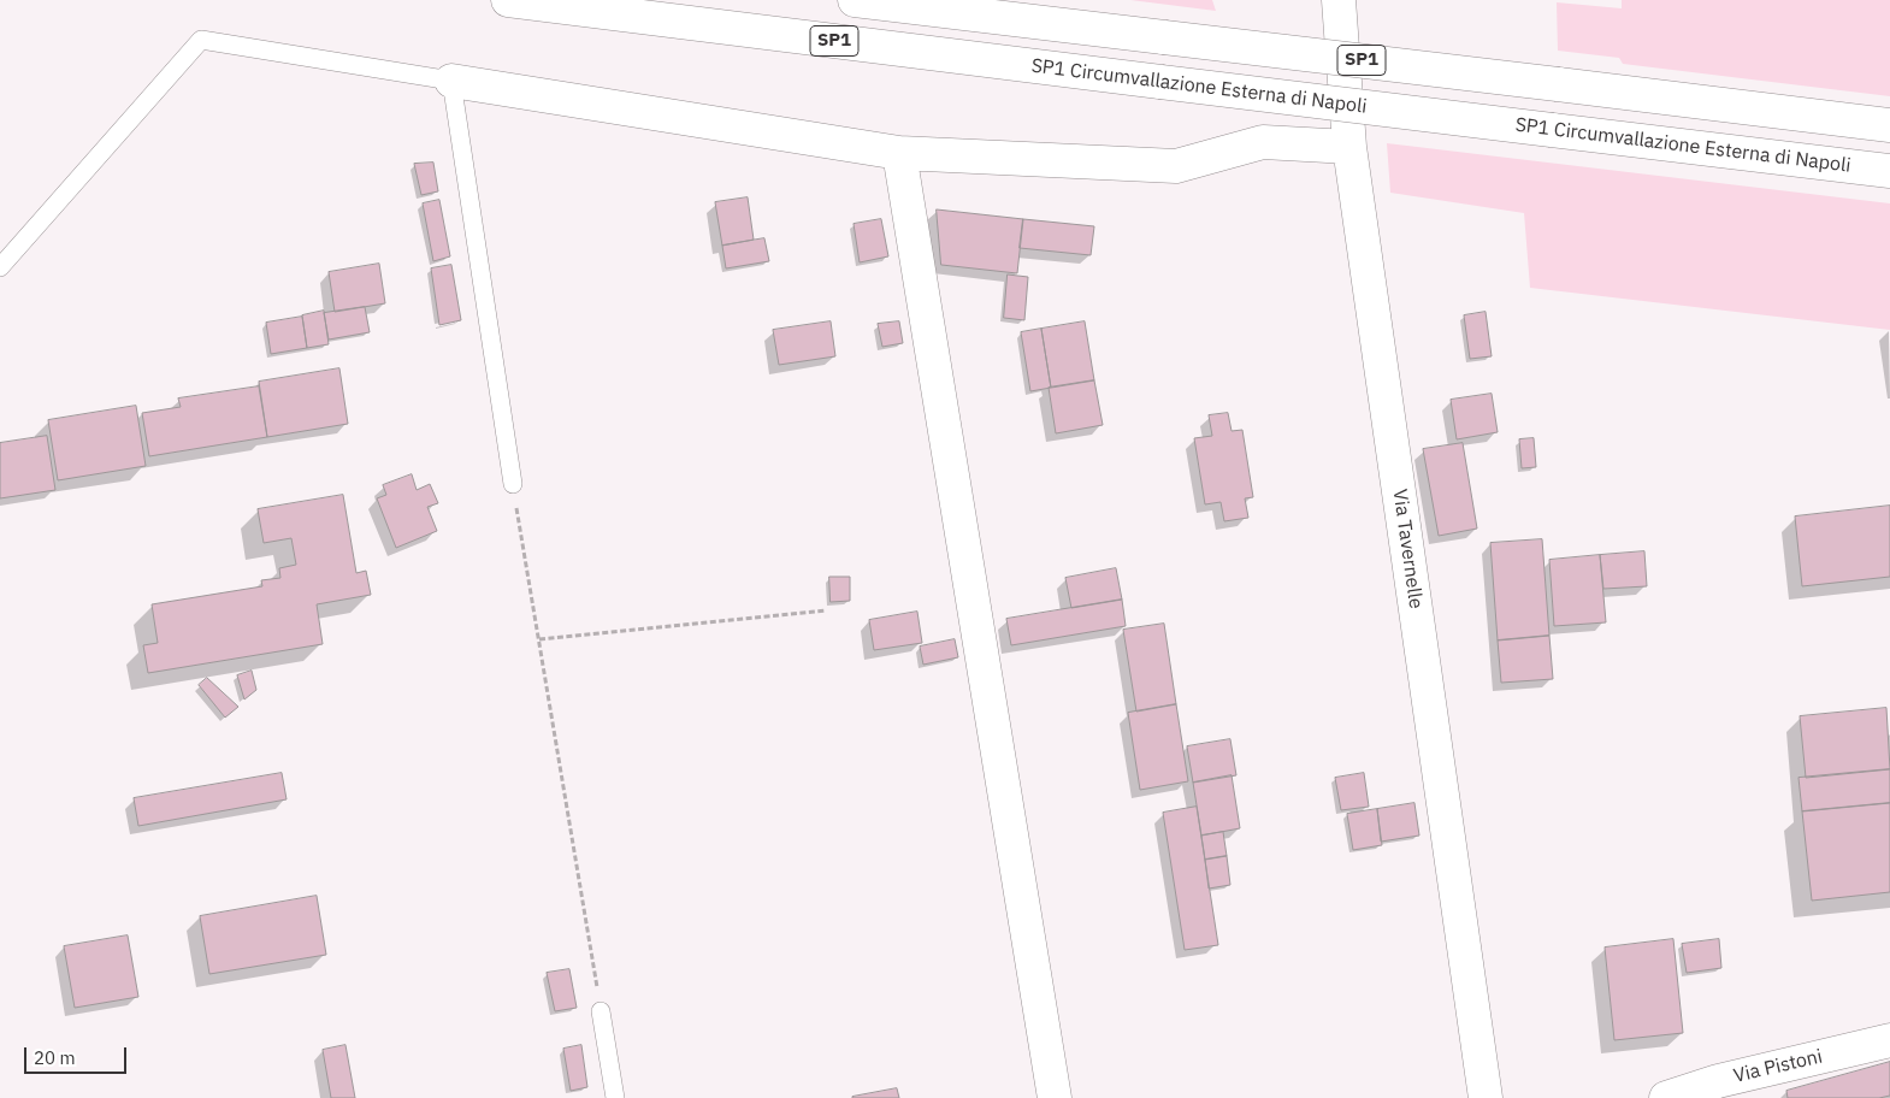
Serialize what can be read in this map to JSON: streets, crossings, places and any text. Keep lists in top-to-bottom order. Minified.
{"streets":{"main road":["SP1","SP1 Circumvallazione Esterna di Napoli","Via Tavernelle","Via Pistoni"]},"scale_bar":"20 m"}
